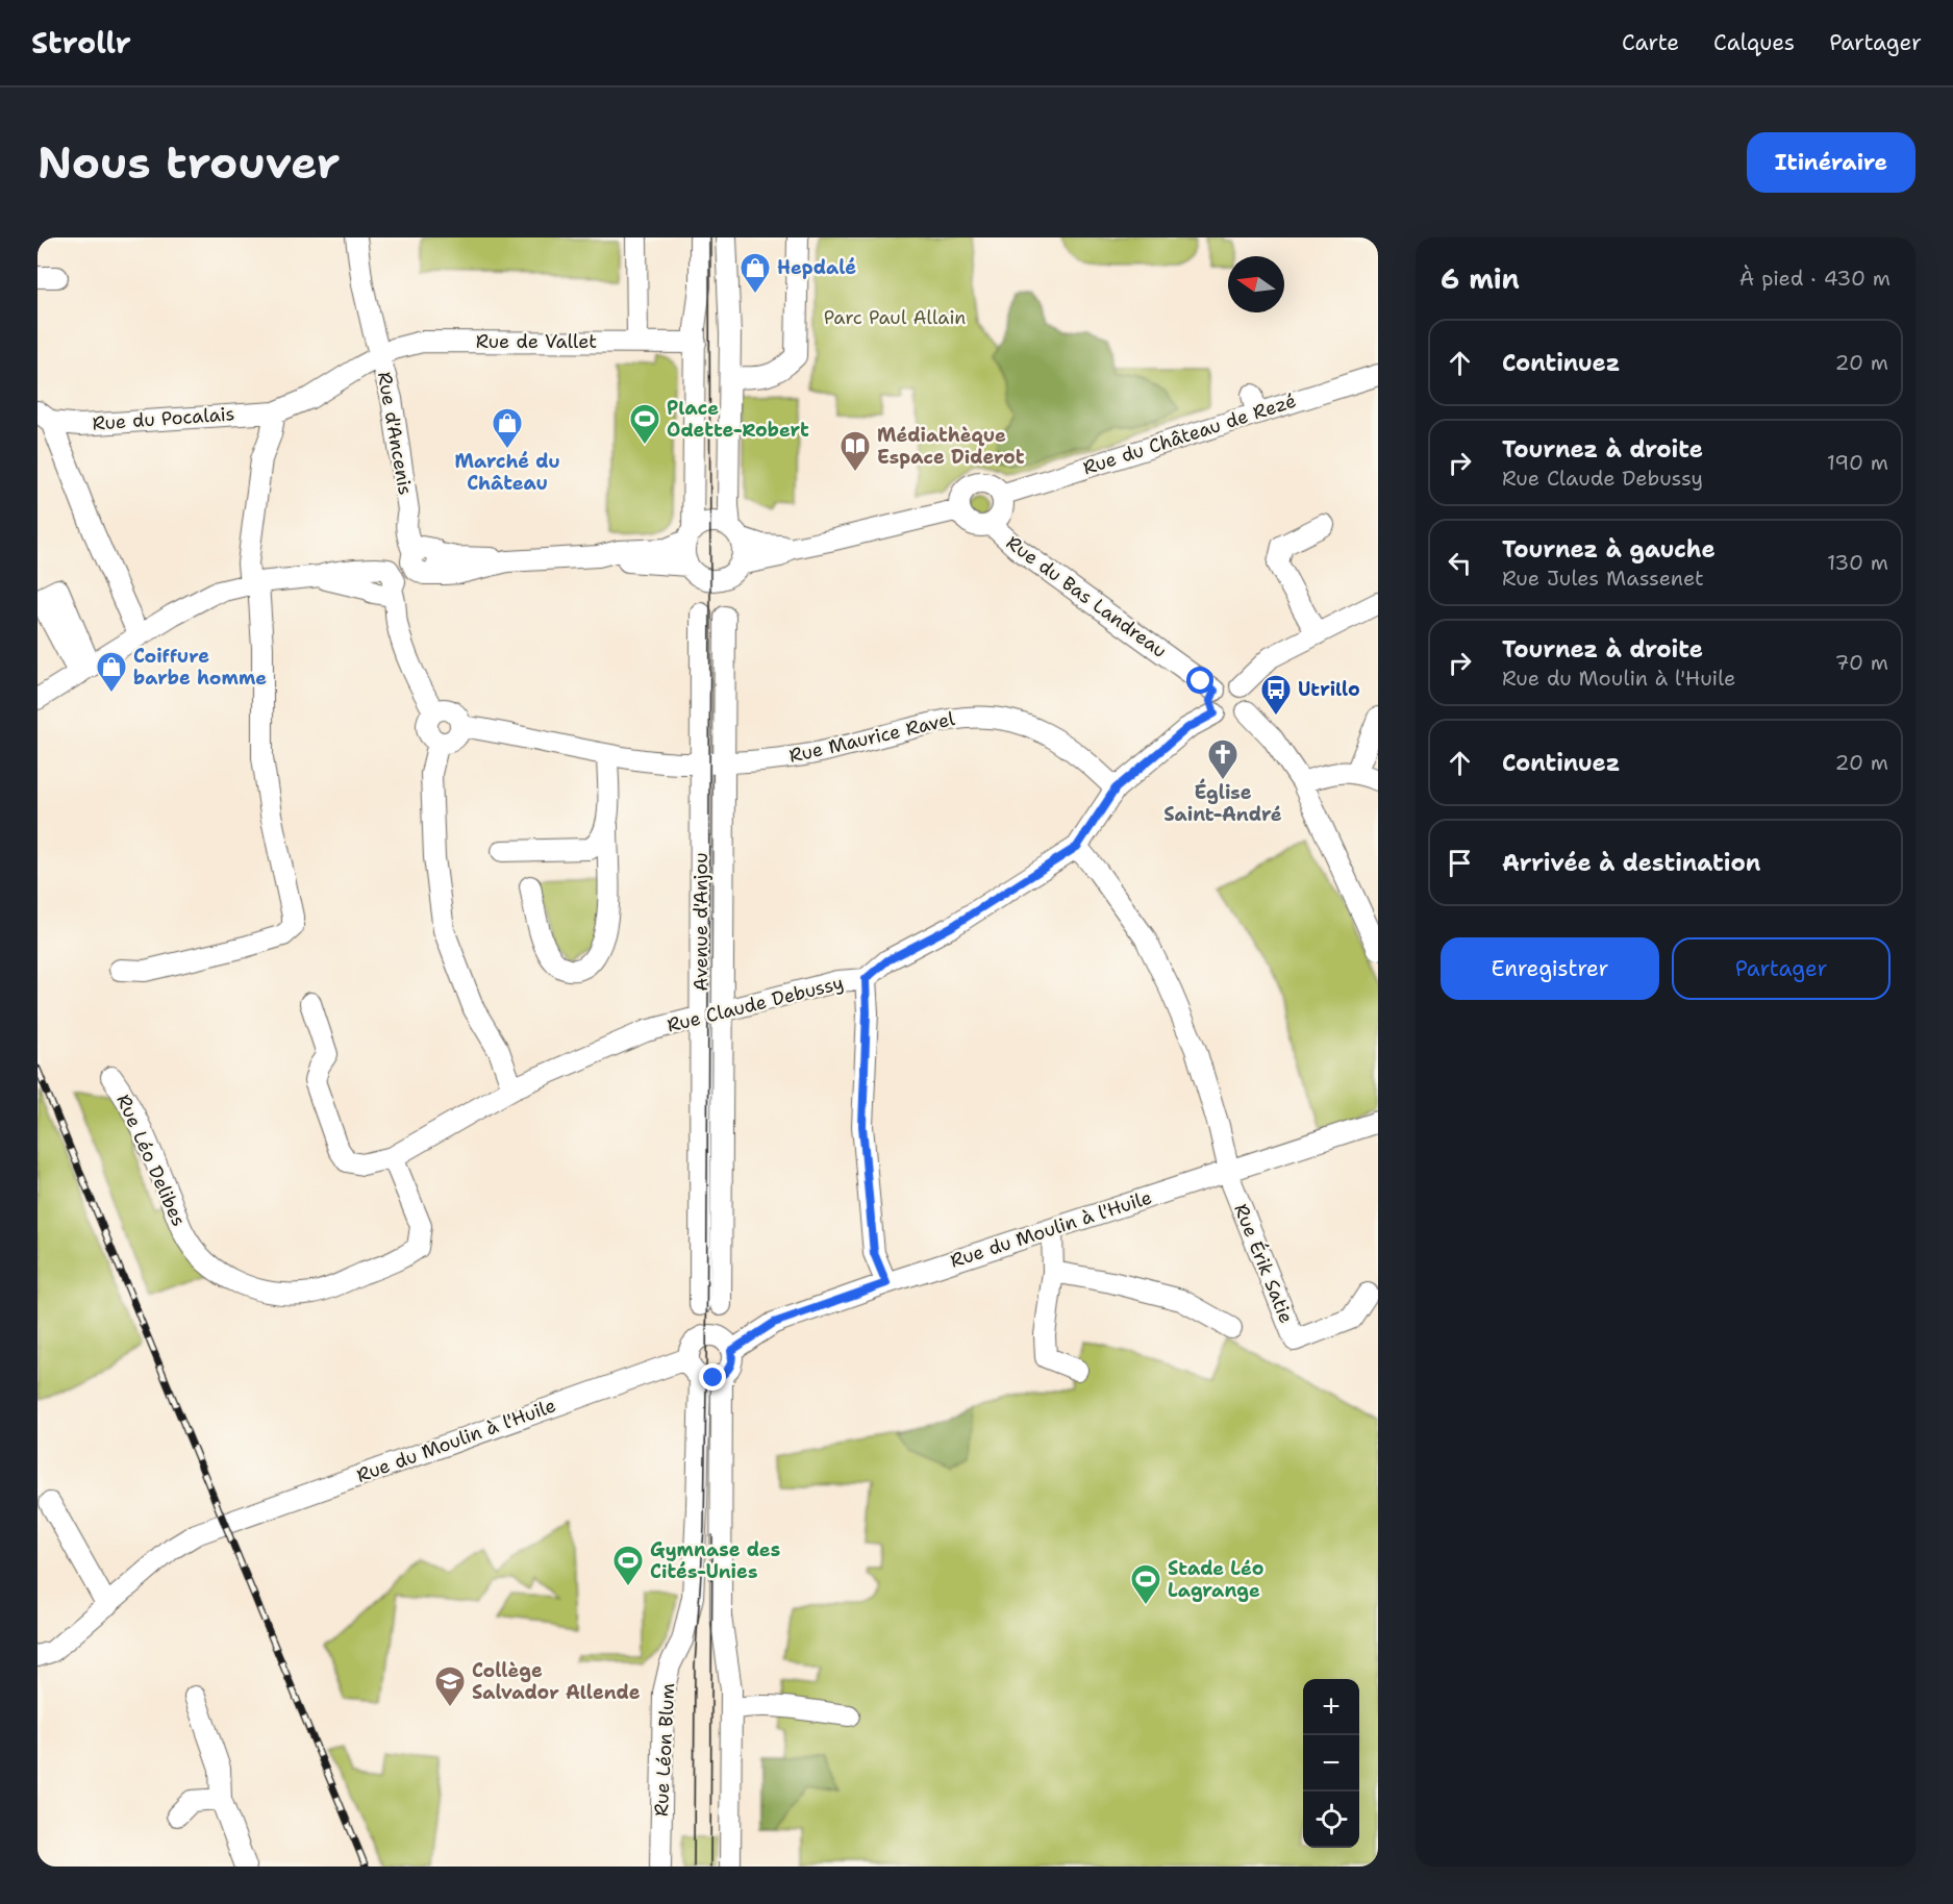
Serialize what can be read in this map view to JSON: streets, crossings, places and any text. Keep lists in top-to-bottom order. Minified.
{"streets":{"street":["Rue de Vallet","Rue du Pocalais","Rue d'Ancenis","Rue du Château de Rezé","Rue du Bas Landreau","Rue Maurice Ravel","Avenue d'Anjou","Rue Claude Debussy","Rue Léo Delibes","Rue du Moulin à l'Huile","Rue Érik Satie","Rue Léon Blum"]},"crossings":[["Rue de Vallet","Rue du Pocalais"],["Rue de Vallet","Rue d'Ancenis"],["Rue du Château de Rezé","Rue du Bas Landreau"],["Rue du Bas Landreau","Rue Claude Debussy"],["Rue Maurice Ravel","Avenue d'Anjou"],["Rue Maurice Ravel","Rue Claude Debussy"],["Avenue d'Anjou","Rue Claude Debussy"],["Rue du Moulin à l'Huile","Rue Érik Satie"],["Rue du Moulin à l'Huile","Rue Léon Blum"]],"parks":["Parc Paul Allain"],"places":{"shop":["Hepdalé","Marché du Château","Coiffure barbe homme"],"sports":["Place Odette-Robert","Gymnase des Cités-Unies","Stade Léo Lagrange"],"library":["Médiathèque Espace Diderot"],"bus stop":["Utrillo"],"church":["Église Saint-André"],"school or university":["Collège Salvador Allende"]},"north":"left","page":{"header":"Strollr","nav":["Carte","Calques","Partager"],"buttons":["Itinéraire",["Enregistrer","Partager"]],"title":"Nous trouver","heading":["6 min","À pied · 430 m"],"list":[["Continuez","20 m"],["Tournez à droite","Rue Claude Debussy","190 m"],["Tournez à gauche","Rue Jules Massenet","130 m"],["Tournez à droite","Rue du Moulin à l'Huile","70 m"],["Continuez","20 m"],"Arrivée à destination"],"map_buttons":["+","−"]}}
